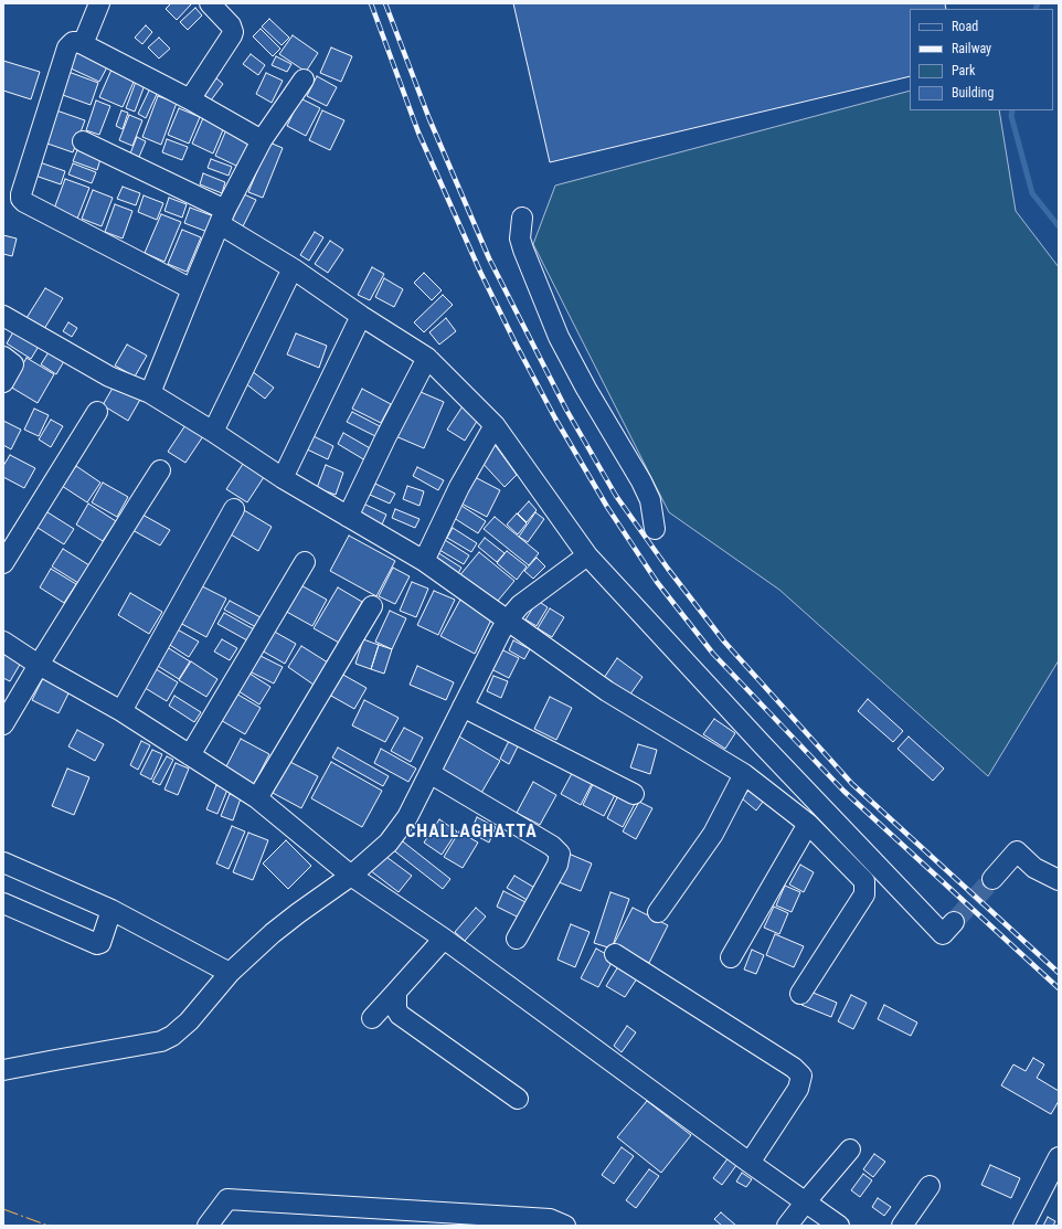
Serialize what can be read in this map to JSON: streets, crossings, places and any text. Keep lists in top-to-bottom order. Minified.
{"districts":["CHALLAGHATTA"],"legend":["Road","Railway","Park","Building"]}
